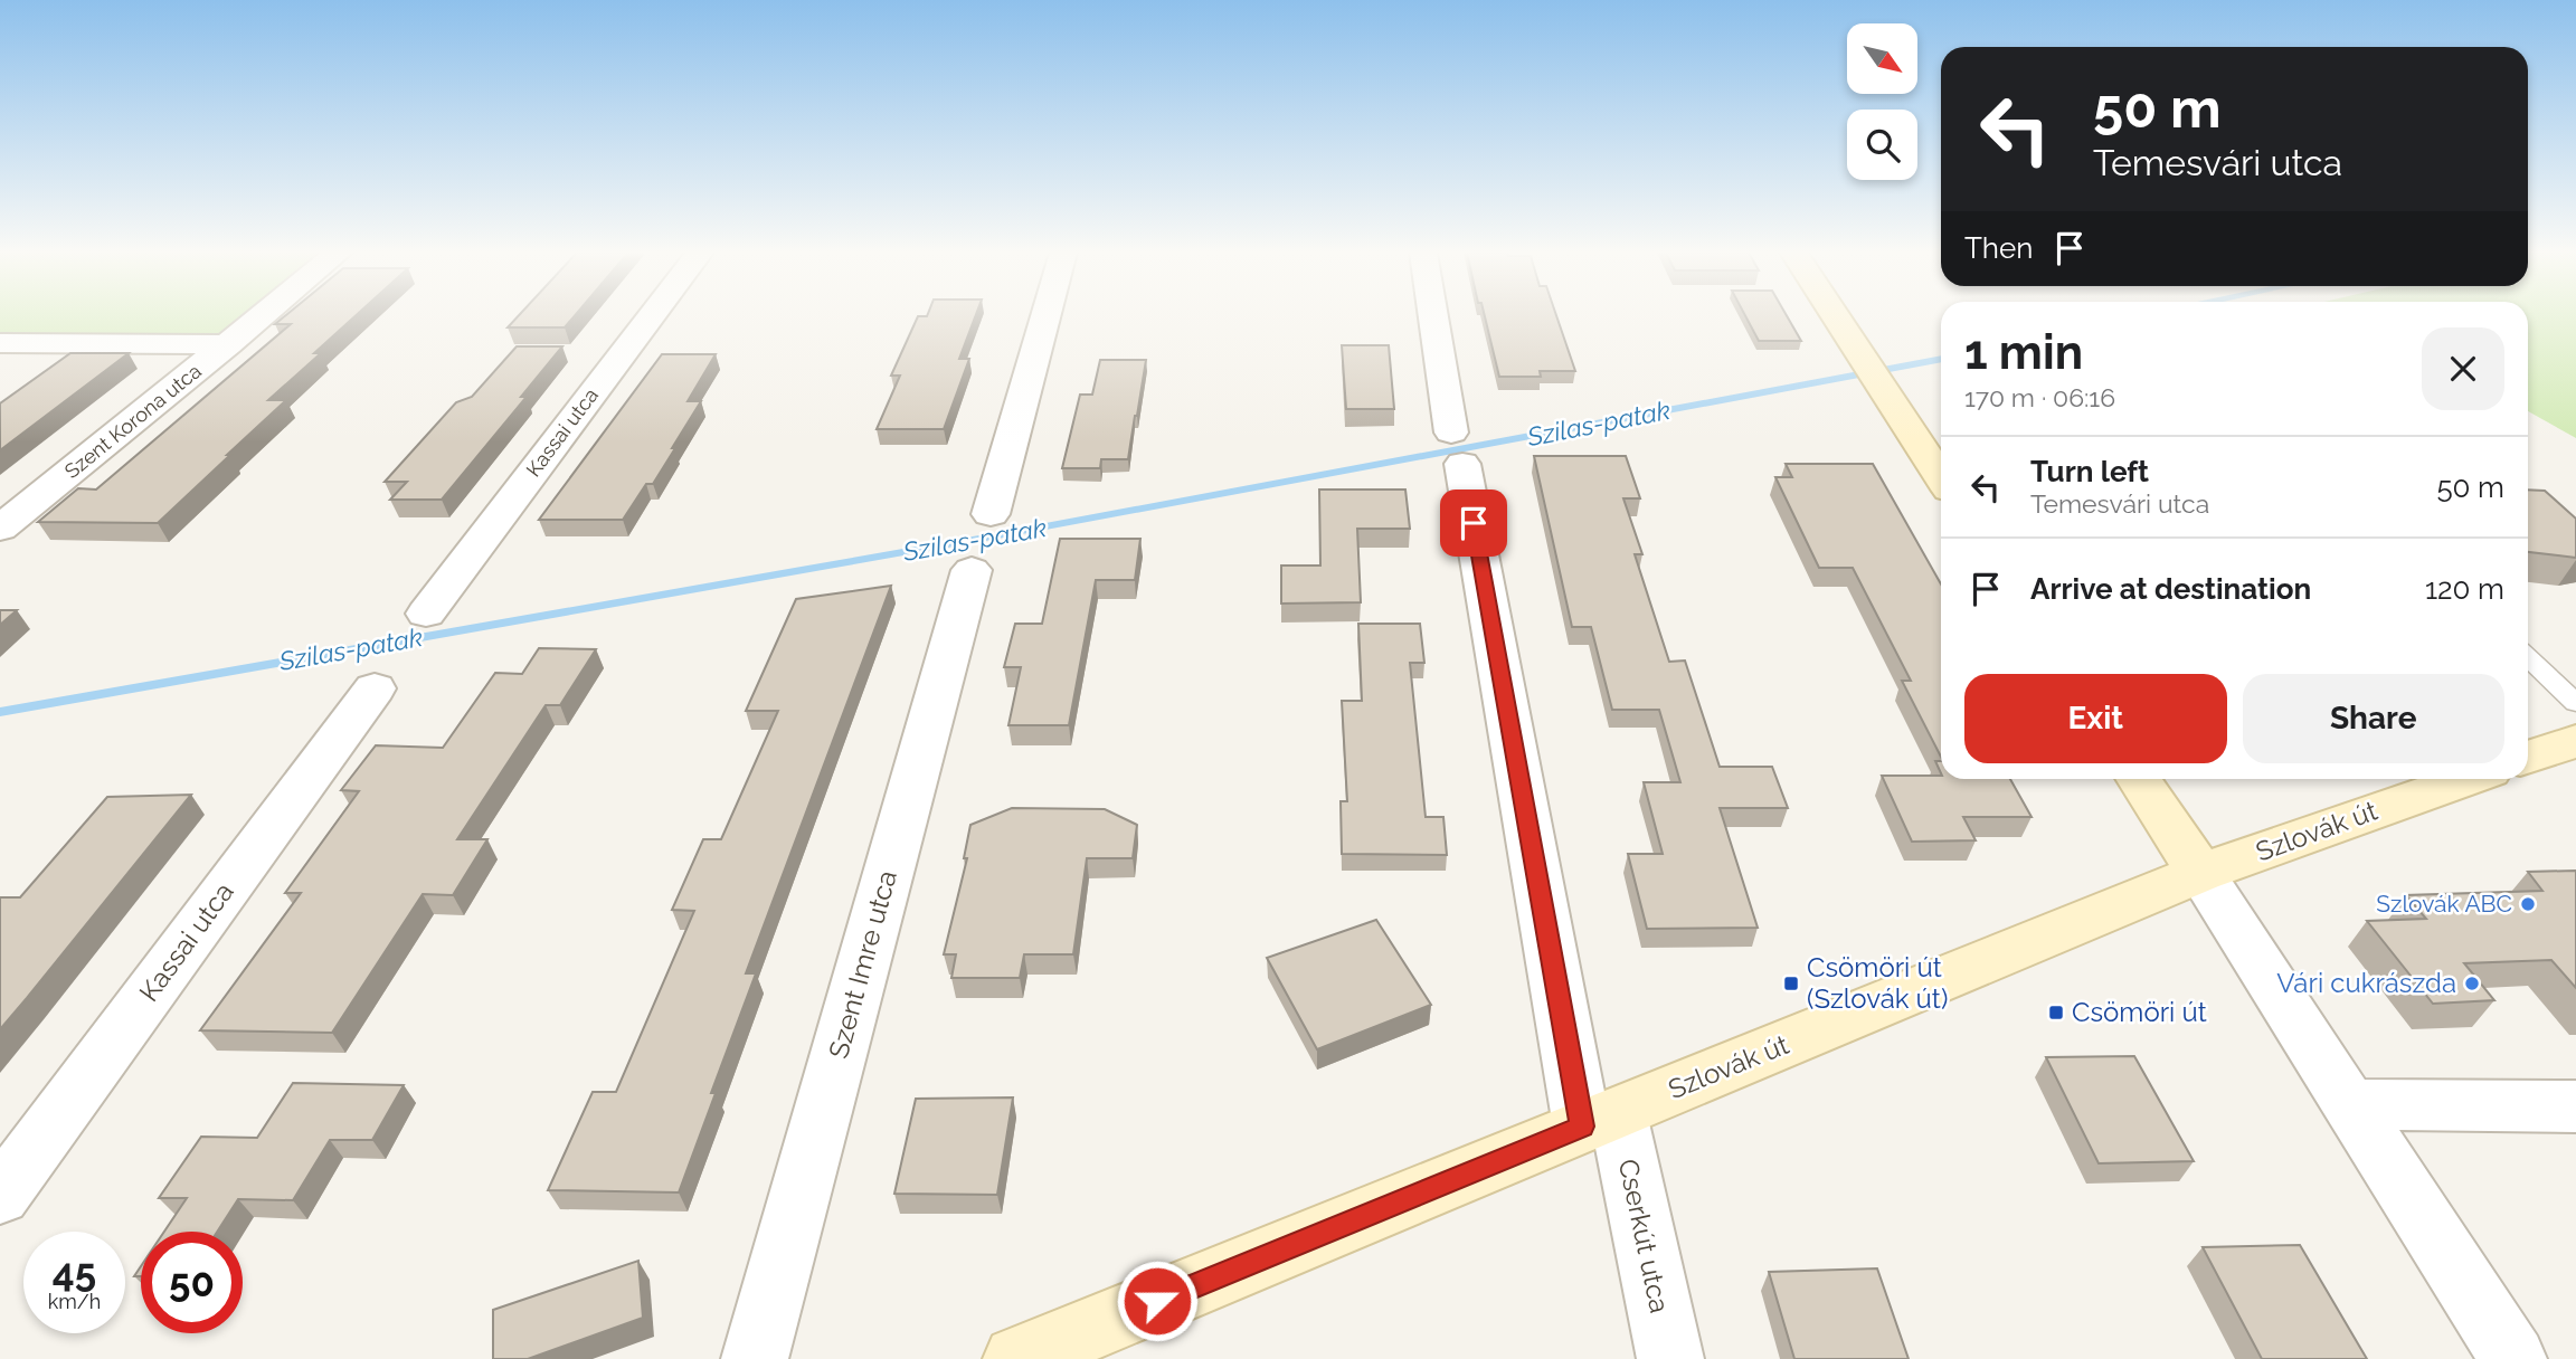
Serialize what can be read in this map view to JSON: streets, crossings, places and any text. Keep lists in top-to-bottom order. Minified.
{"streets":{"main road":["Szlovák út"],"street":["Szent Korona utca","Kassai utca","Szent Imre utca","Cserkút utca"]},"crossings":[["Szlovák út","Cserkút utca"]],"water":["Szilas-patak"],"places":{"other":["Szlovák ABC","Vári cukrászda"],"transit":["Csömöri út (Szlovák út)","Csömöri út"]},"north":"bottom right","page":{"turn":["50 m","Temesvári utca"],"then":"Then","heading":["1 min","170 m · 06:16"],"list":[{"name":"Turn left","note":"Temesvári utca","value":"50 m"},{"name":"Arrive at destination","value":"120 m"}],"buttons":["Exit","Share"],"speed":"45 km/h","limit":"50"}}
